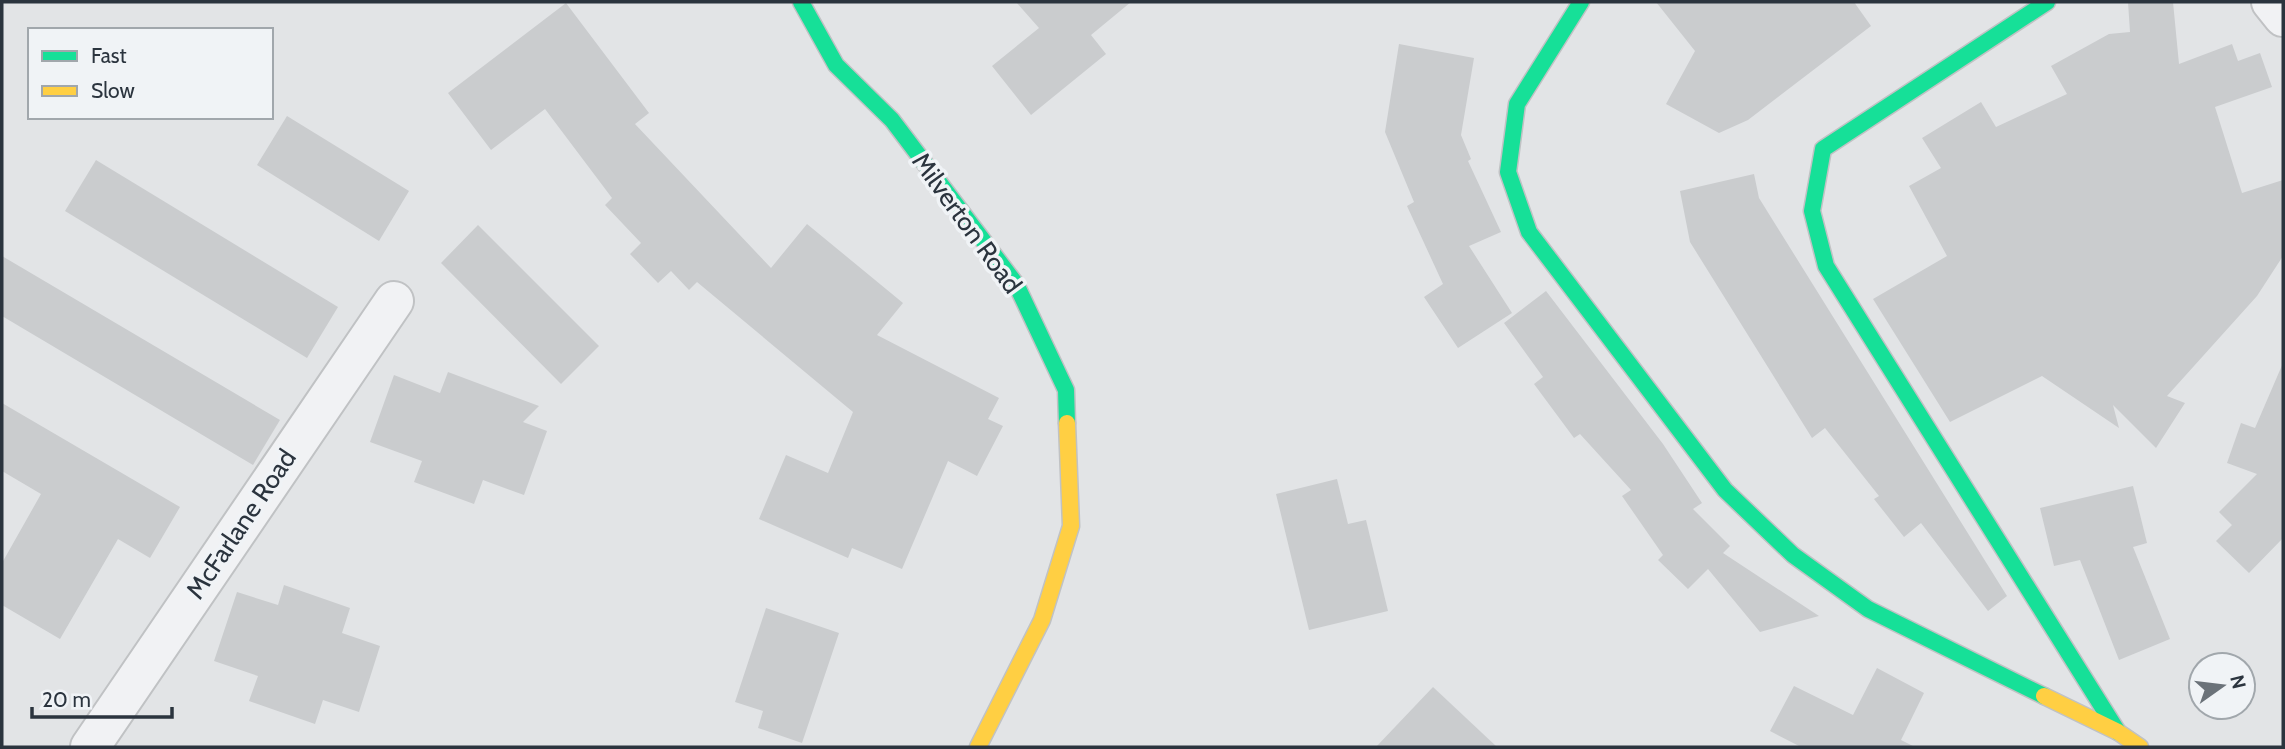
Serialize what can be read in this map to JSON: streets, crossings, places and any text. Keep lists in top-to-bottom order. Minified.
{"streets":{"street":["Milverton Road","McFarlane Road"]},"legend":["Fast","Slow"],"scale_bar":"20 m","north":"right"}
